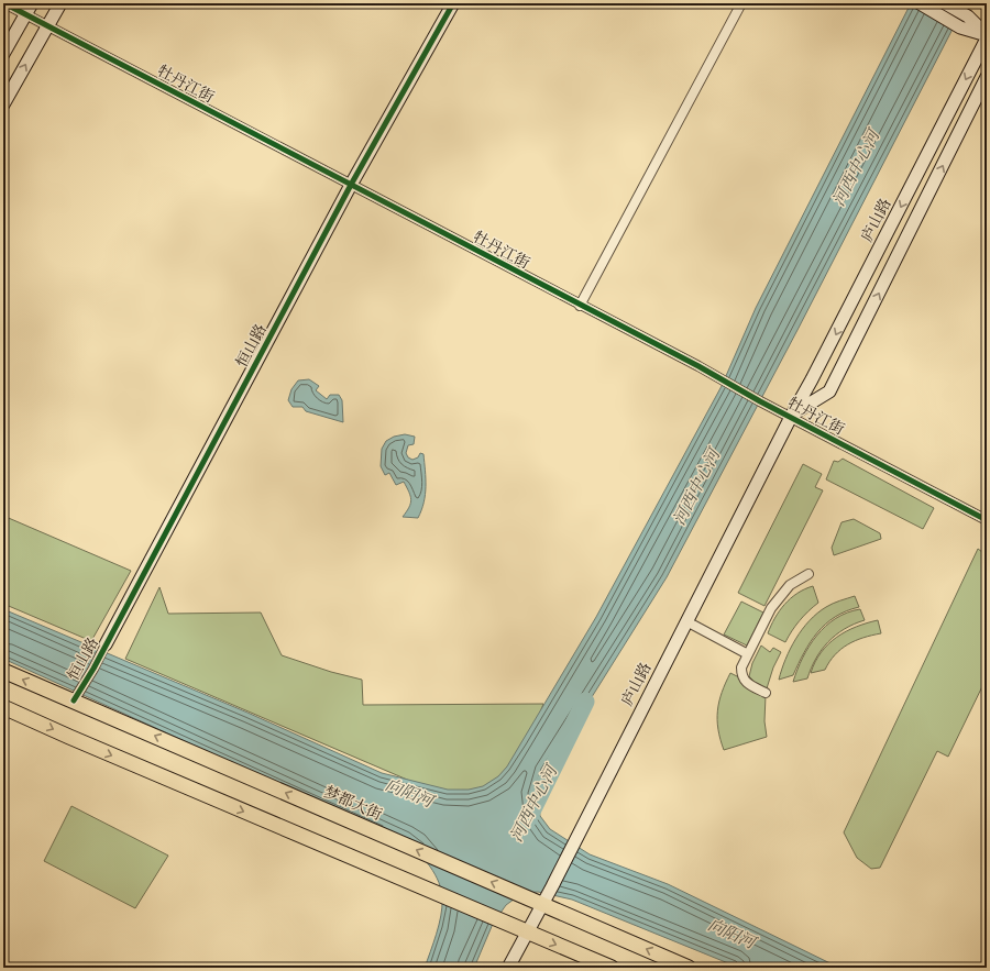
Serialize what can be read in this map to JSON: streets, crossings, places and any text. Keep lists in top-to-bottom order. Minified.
{"streets":{"main road":["庐山路","恒山路","梦都大街"],"street":["牡丹江街"]},"crossings":[["牡丹江街","庐山路"],["牡丹江街","恒山路"],["庐山路","梦都大街"],["恒山路","梦都大街"]],"water":["河西中心河","向阳河"]}
